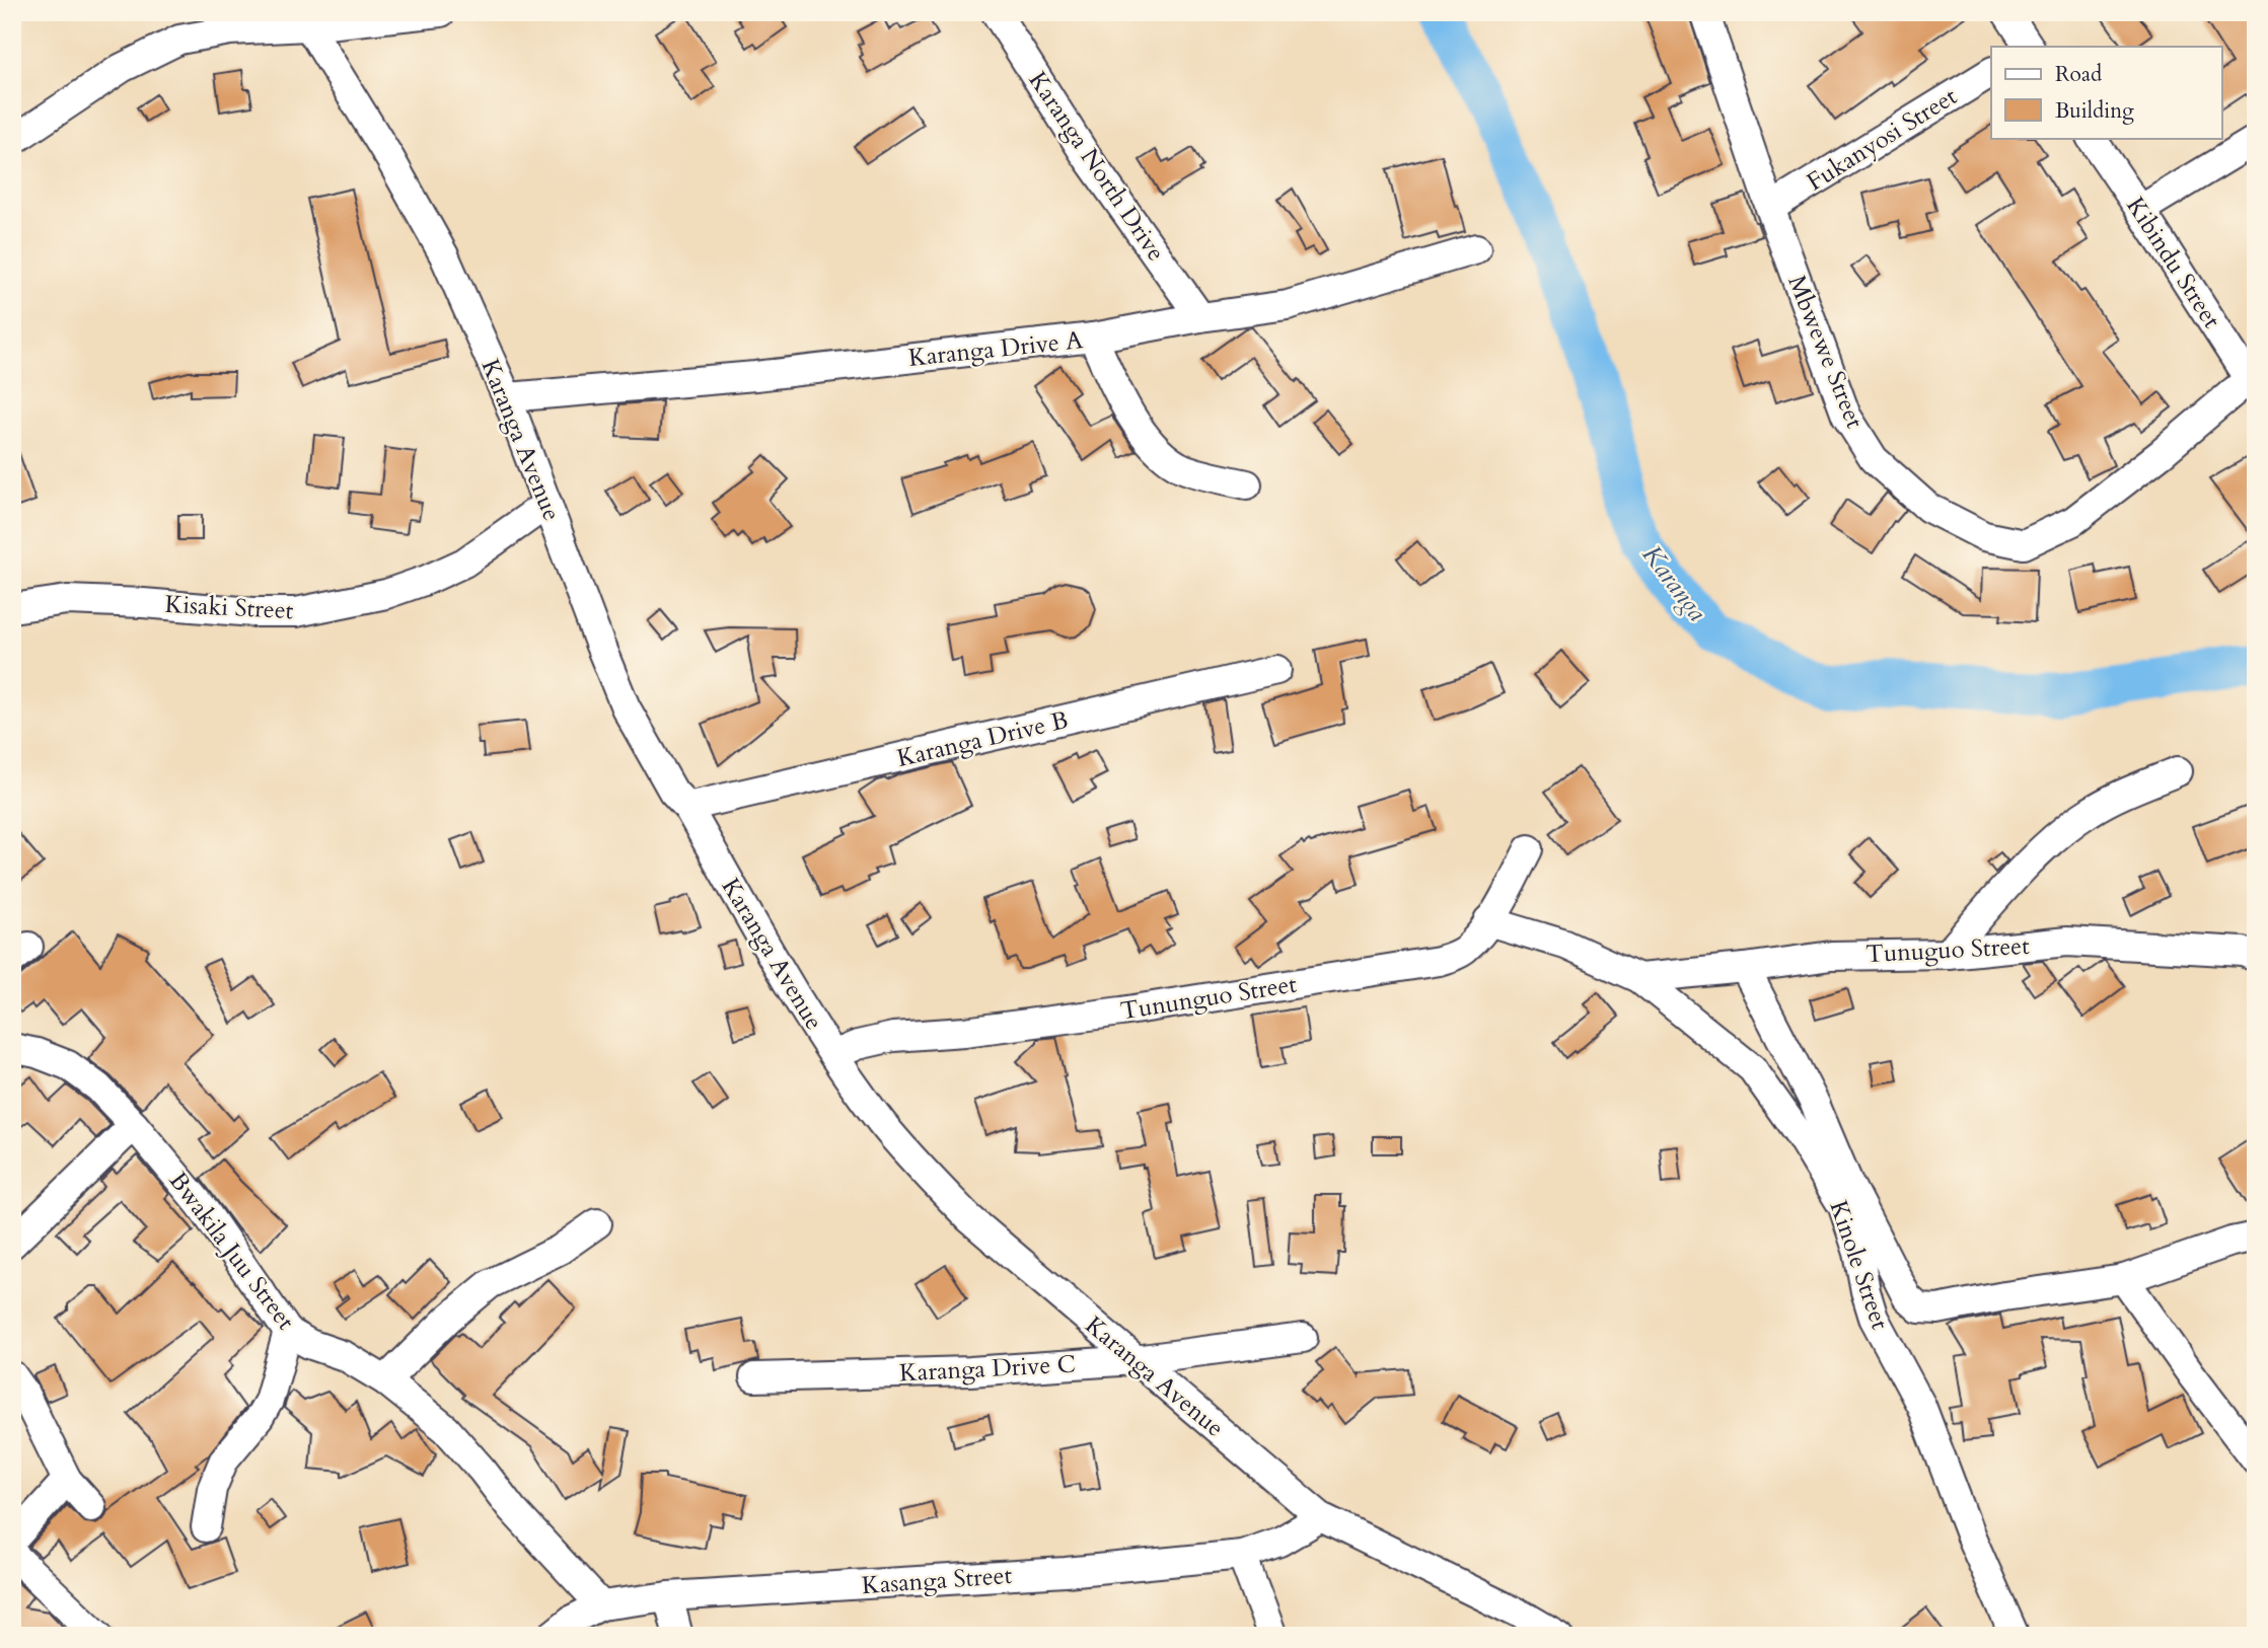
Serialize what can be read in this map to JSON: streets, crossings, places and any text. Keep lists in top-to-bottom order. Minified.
{"streets":{"street":["Fukanyosi Street","Karanga North Drive","Kibindu Street","Karanga Drive A","Mbwewe Street","Karanga Avenue","Kisaki Street","Karanga Drive B","Tunuguo Street","Tununguo Street","Bwakila Juu Street","Kinole Street","Karanga Drive C","Kasanga Street"]},"crossings":[["Fukanyosi Street","Mbwewe Street"],["Karanga North Drive","Karanga Drive A"],["Kibindu Street","Mbwewe Street"],["Karanga Drive A","Karanga Avenue"],["Karanga Avenue","Kisaki Street"],["Karanga Avenue","Karanga Drive B"],["Karanga Avenue","Tununguo Street"],["Karanga Avenue","Karanga Drive C"],["Karanga Avenue","Kasanga Street"],["Tunuguo Street","Kinole Street"],["Tununguo Street","Kinole Street"],["Bwakila Juu Street","Kasanga Street"]],"water":["Karanga"],"legend":["Road","Building"]}
